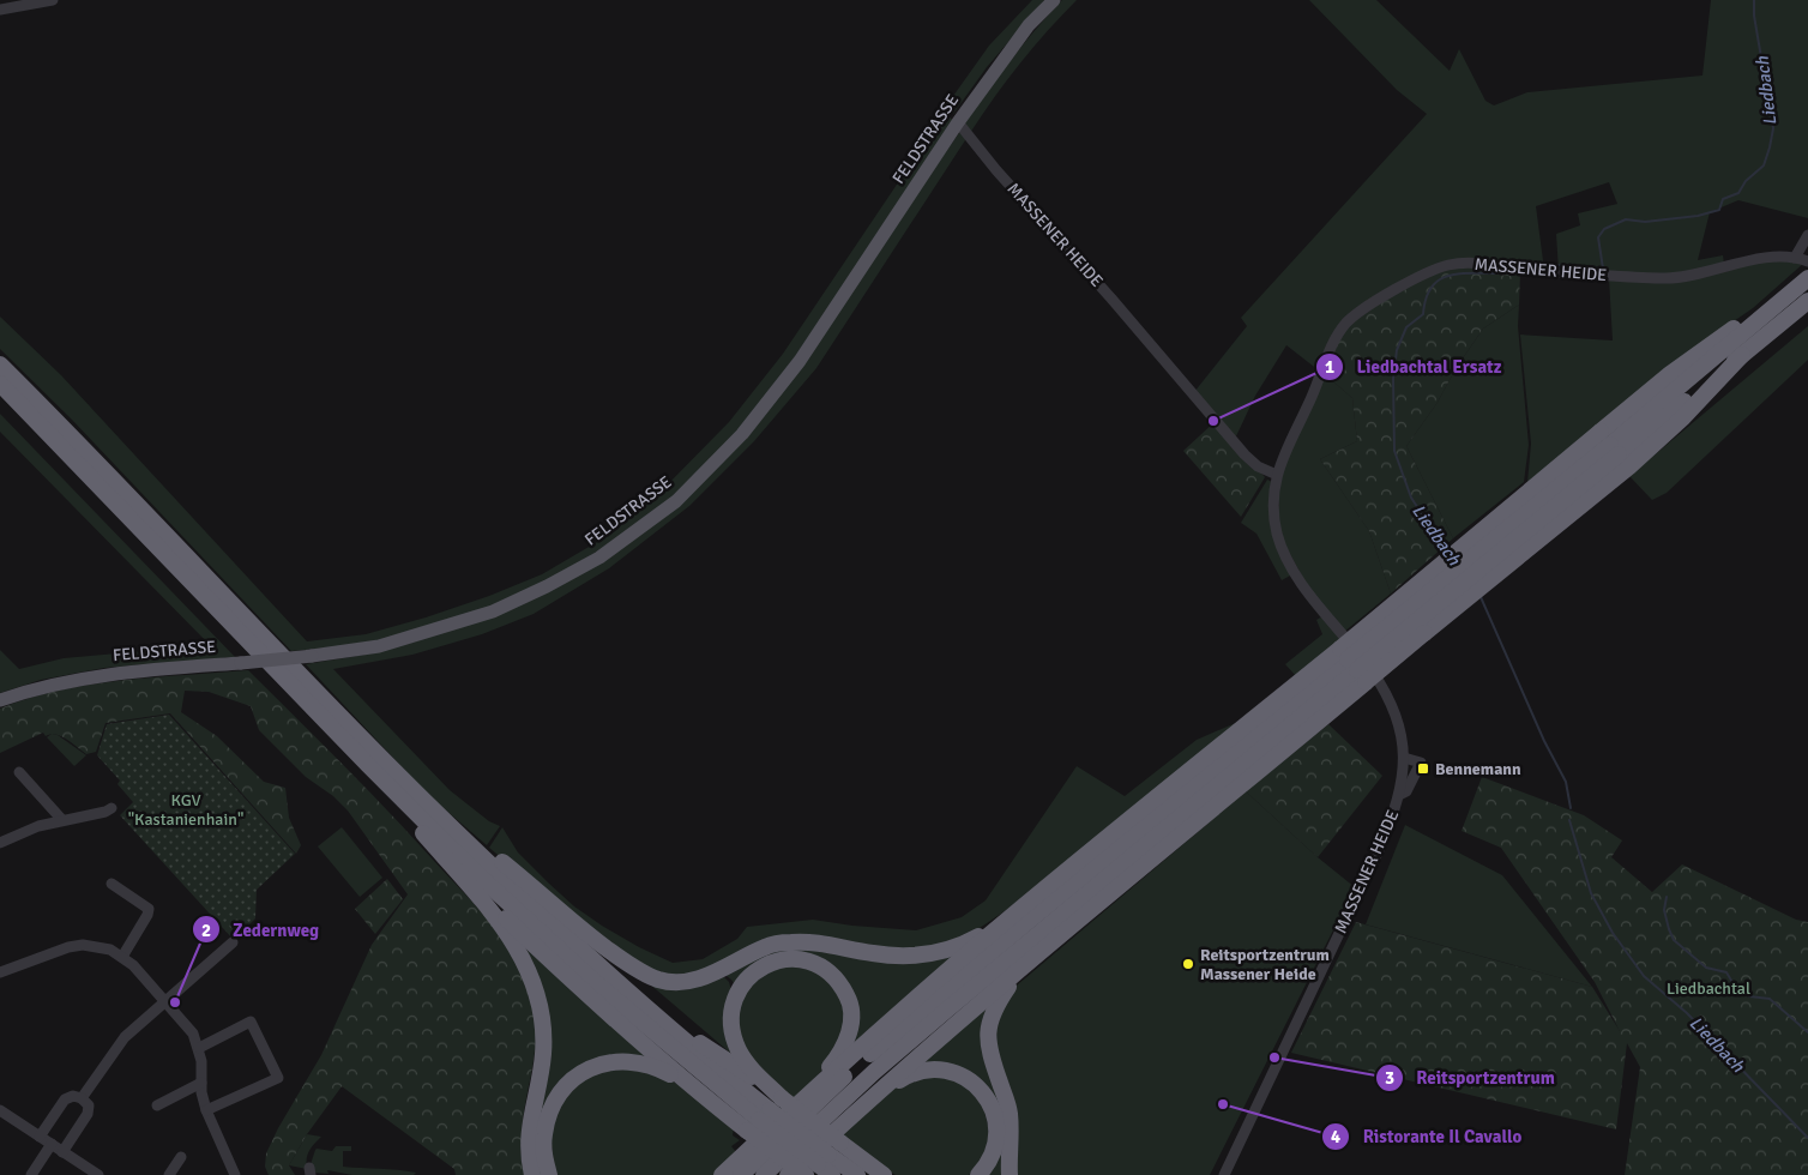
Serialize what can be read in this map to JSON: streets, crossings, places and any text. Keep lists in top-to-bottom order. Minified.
{"streets":{"main road":["FELDSTRASSE"],"street":["MASSENER HEIDE"]},"crossings":[["FELDSTRASSE","MASSENER HEIDE"]],"water":["Liedbach"],"parks":["KGV \"Kastanienhain\"","Liedbachtal"],"places":{"other":["Liedbachtal Ersatz","Reitsportzentrum Massener Heide","Zedernweg","Reitsportzentrum","Ristorante Il Cavallo"],"transit":["Bennemann"]}}
